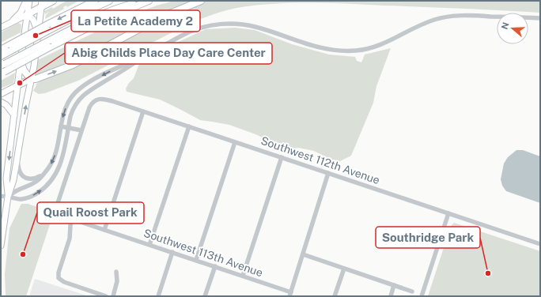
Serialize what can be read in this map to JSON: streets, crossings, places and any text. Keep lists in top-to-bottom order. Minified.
{"streets":{"street":["Southwest 112th Avenue","Southwest 113th Avenue"]},"crossings":[["Southwest 112th Avenue","Southwest 113th Avenue"]],"places":["La Petite Academy 2","Abig Childs Place Day Care Center","Quail Roost Park","Southridge Park"],"north":"left"}
